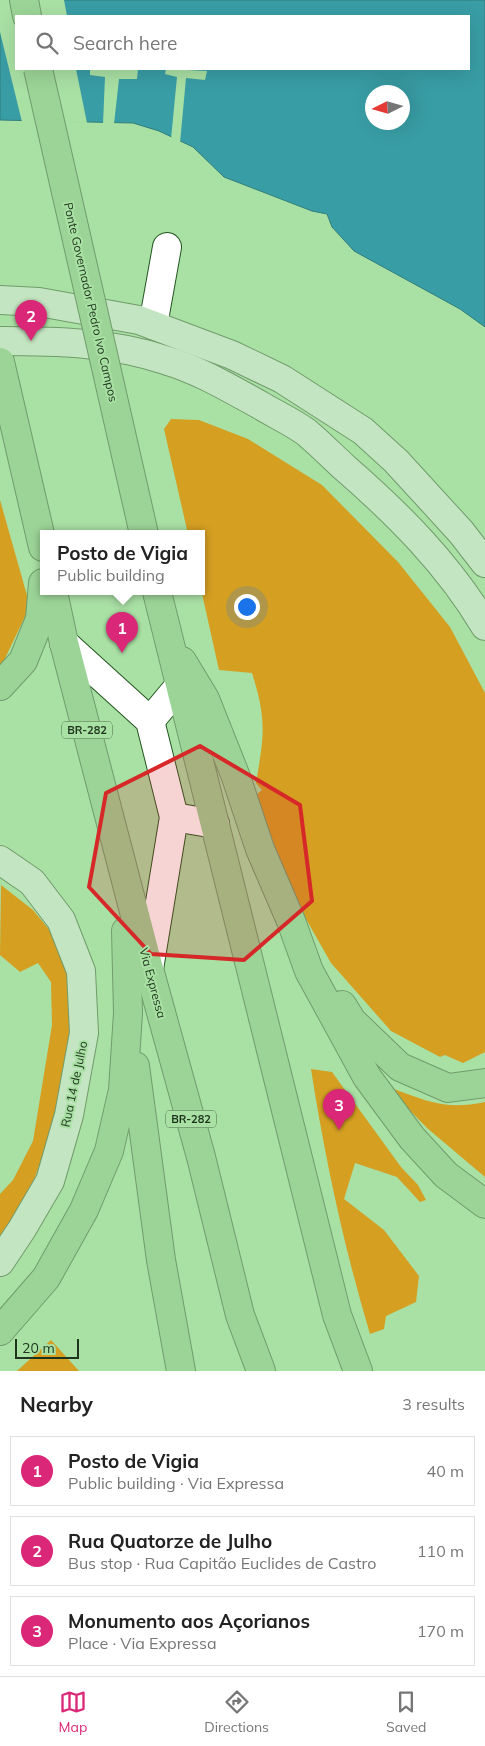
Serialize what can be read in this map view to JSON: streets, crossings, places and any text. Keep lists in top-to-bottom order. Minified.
{"streets":{"highway":["Ponte Governador Pedro Ivo Campos","BR-282","Via Expressa"],"main road":["Rua 14 de Julho"]},"scale_bar":"20 m","north":"left","page":{"search":"Search here","pins":["2","1","3"],"popup":["Posto de Vigia","Public building"],"scale":"20 m","heading":["Nearby","3 results"],"list":[{"mark":"1","name":"Posto de Vigia","note":"Public building · Via Expressa","value":"40 m"},{"mark":"2","name":"Rua Quatorze de Julho","note":"Bus stop · Rua Capitão Euclides de Castro","value":"110 m"},{"mark":"3","name":"Monumento aos Açorianos","note":"Place · Via Expressa","value":"170 m"}],"nav":["Map","Directions","Saved"]}}
